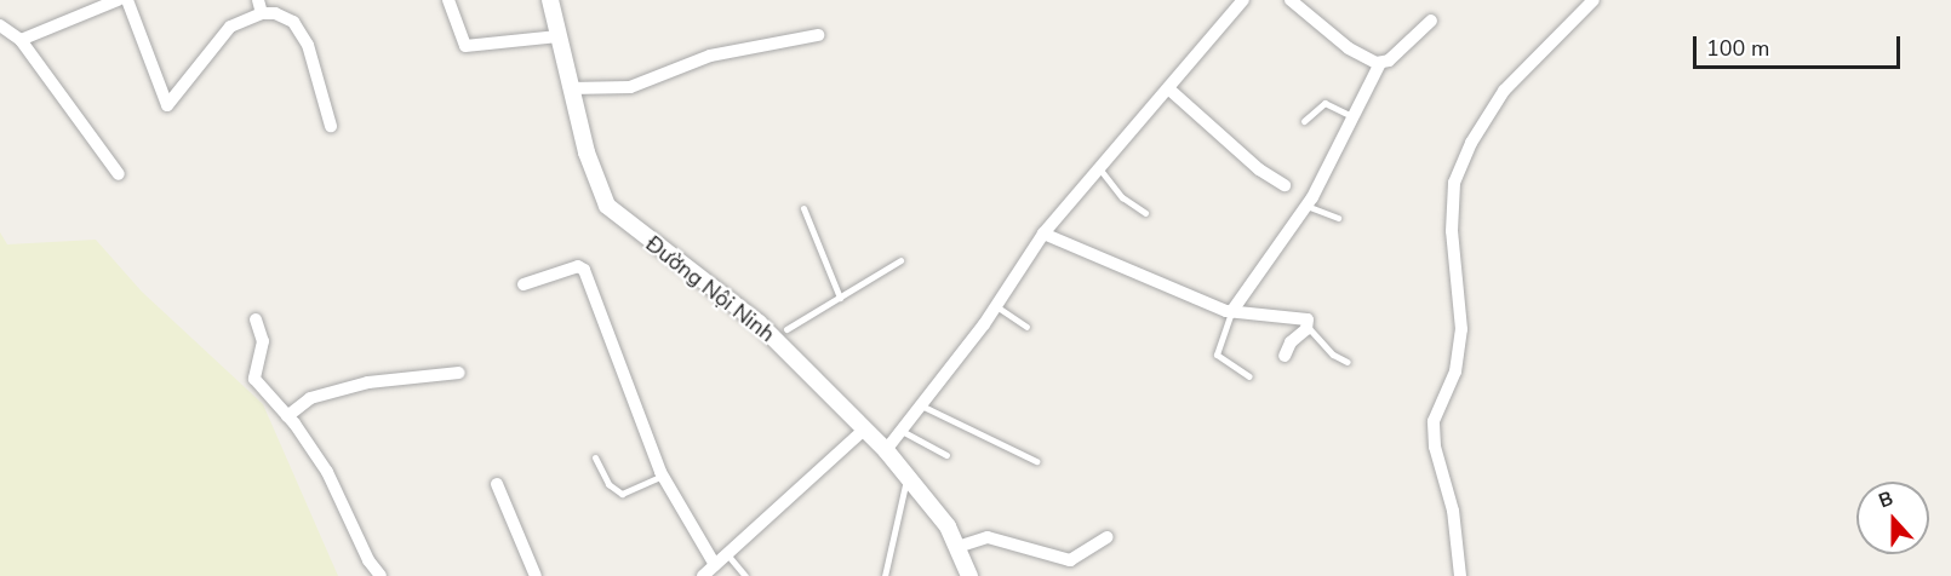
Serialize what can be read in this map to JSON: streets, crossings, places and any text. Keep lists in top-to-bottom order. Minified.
{"streets":{"street":["Đường Nội Ninh"]},"scale_bar":"100 m","north":"top"}
